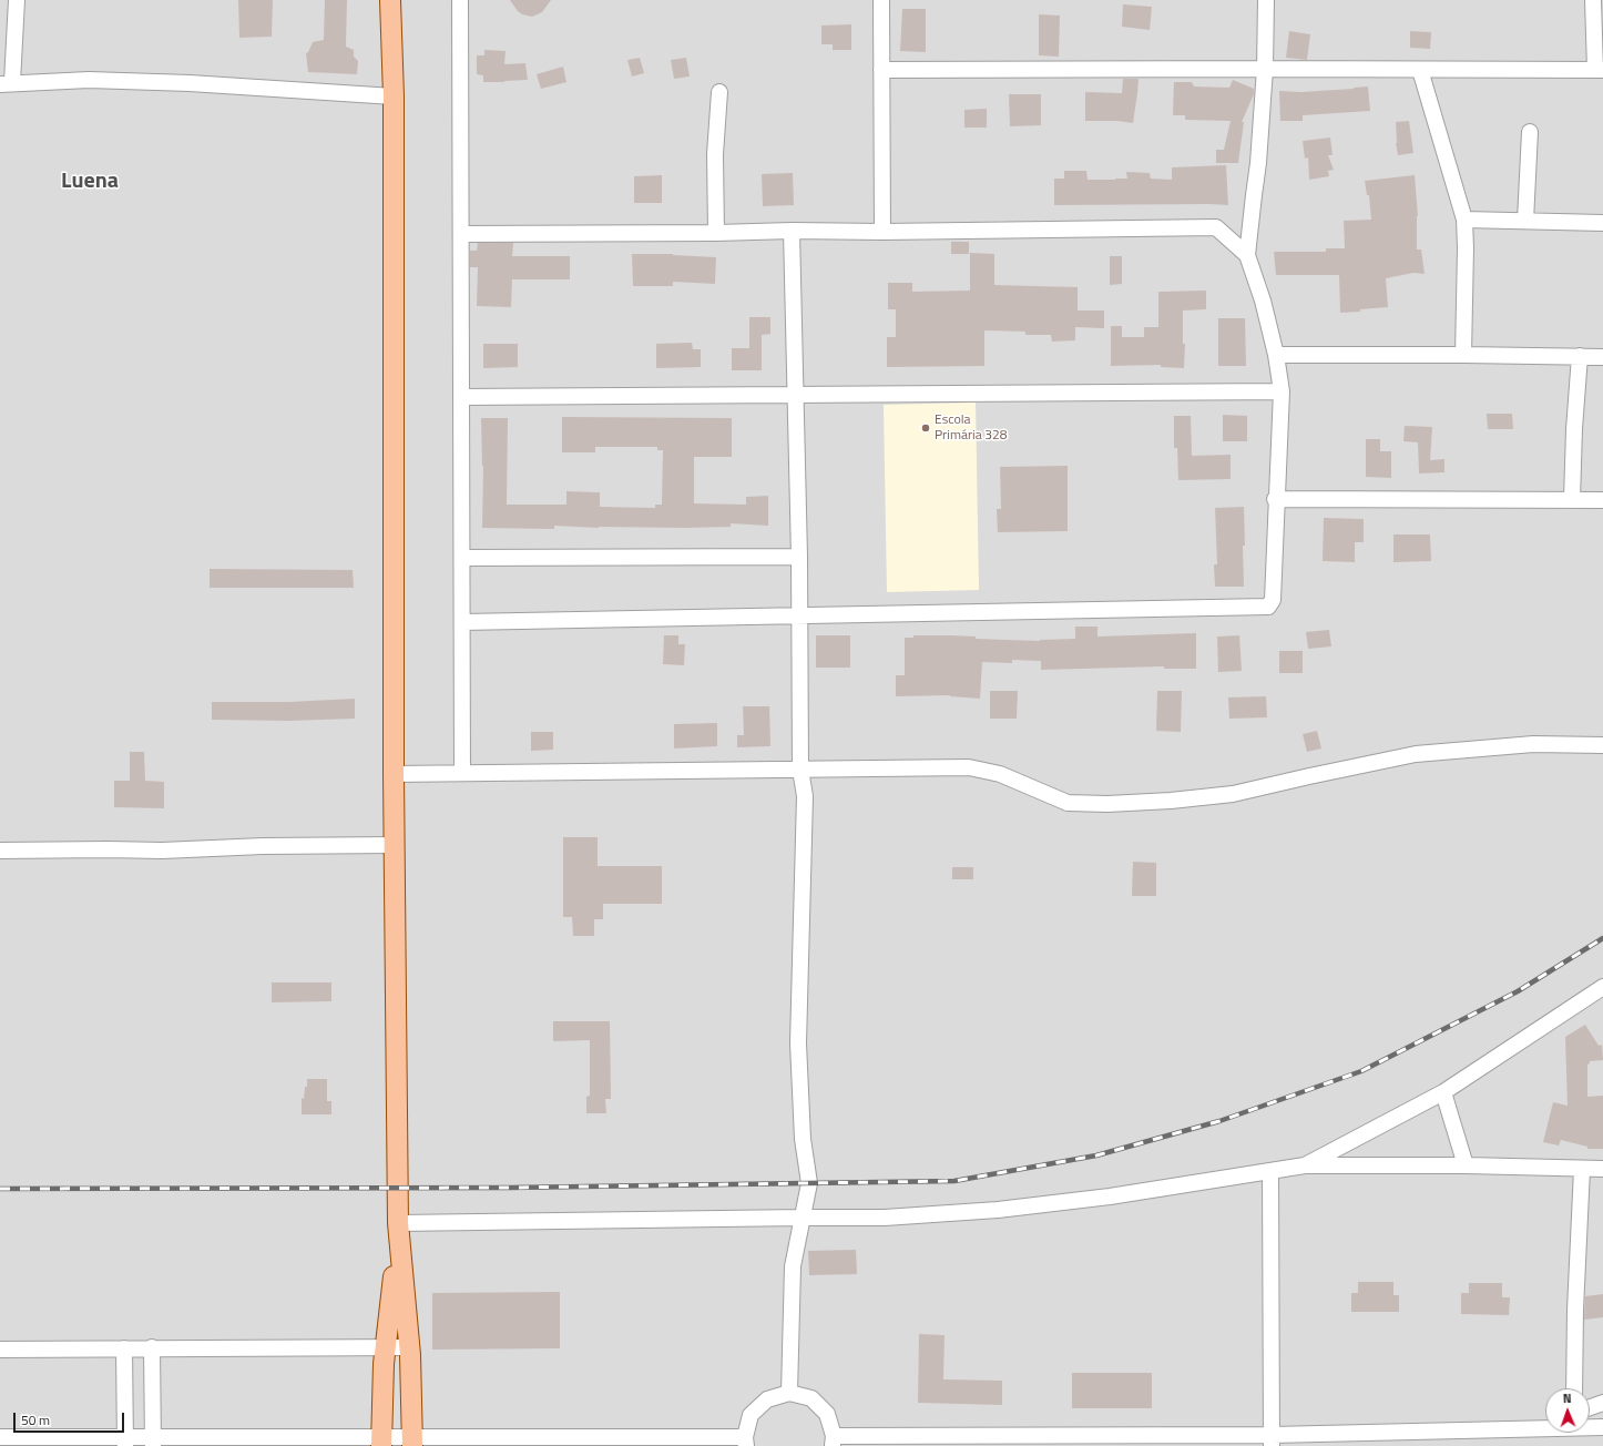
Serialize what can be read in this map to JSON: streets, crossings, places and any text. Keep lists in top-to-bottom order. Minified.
{"districts":["Luena"],"places":["Escola Primária 328"],"scale_bar":"50 m","north":"top"}
